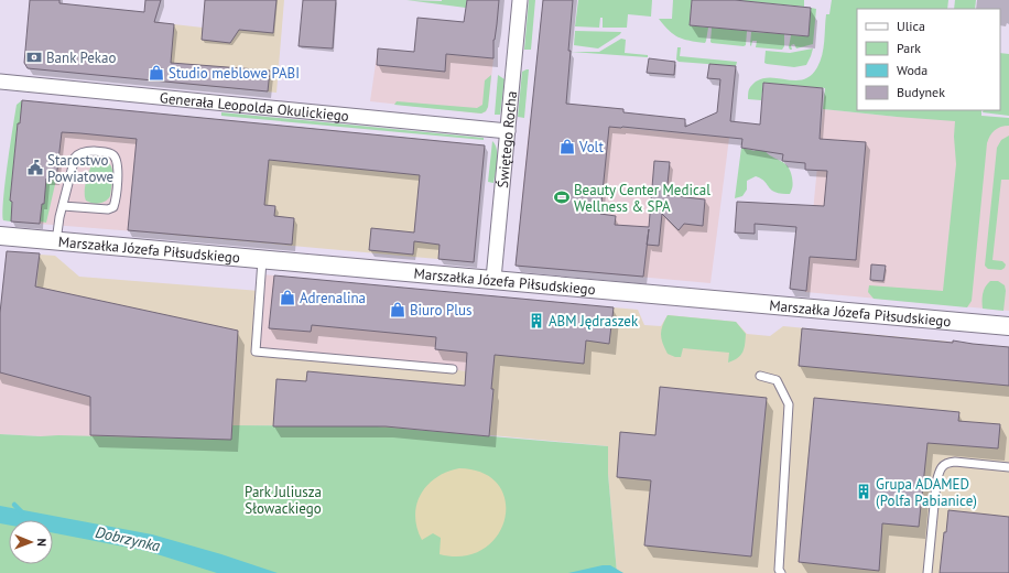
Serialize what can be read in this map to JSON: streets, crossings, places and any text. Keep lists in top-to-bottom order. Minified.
{"streets":{"street":["Generała Leopolda Okulickiego","Świętego Rocha","Marszałka Józefa Piłsudskiego"]},"crossings":[["Generała Leopolda Okulickiego","Świętego Rocha"],["Świętego Rocha","Marszałka Józefa Piłsudskiego"]],"water":["Dobrzynka"],"parks":["Park Juliusza Słowackiego"],"places":{"bank":["Bank Pekao"],"shop":["Studio meblowe PABI","Volt","Adrenalina","Biuro Plus"],"public building":["Starostwo Powiatowe"],"sports":["Beauty Center Medical Wellness & SPA"],"building":["ABM Jędraszek","Grupa ADAMED (Polfa Pabianice)"]},"legend":["Ulica","Park","Woda","Budynek"],"north":"right"}
